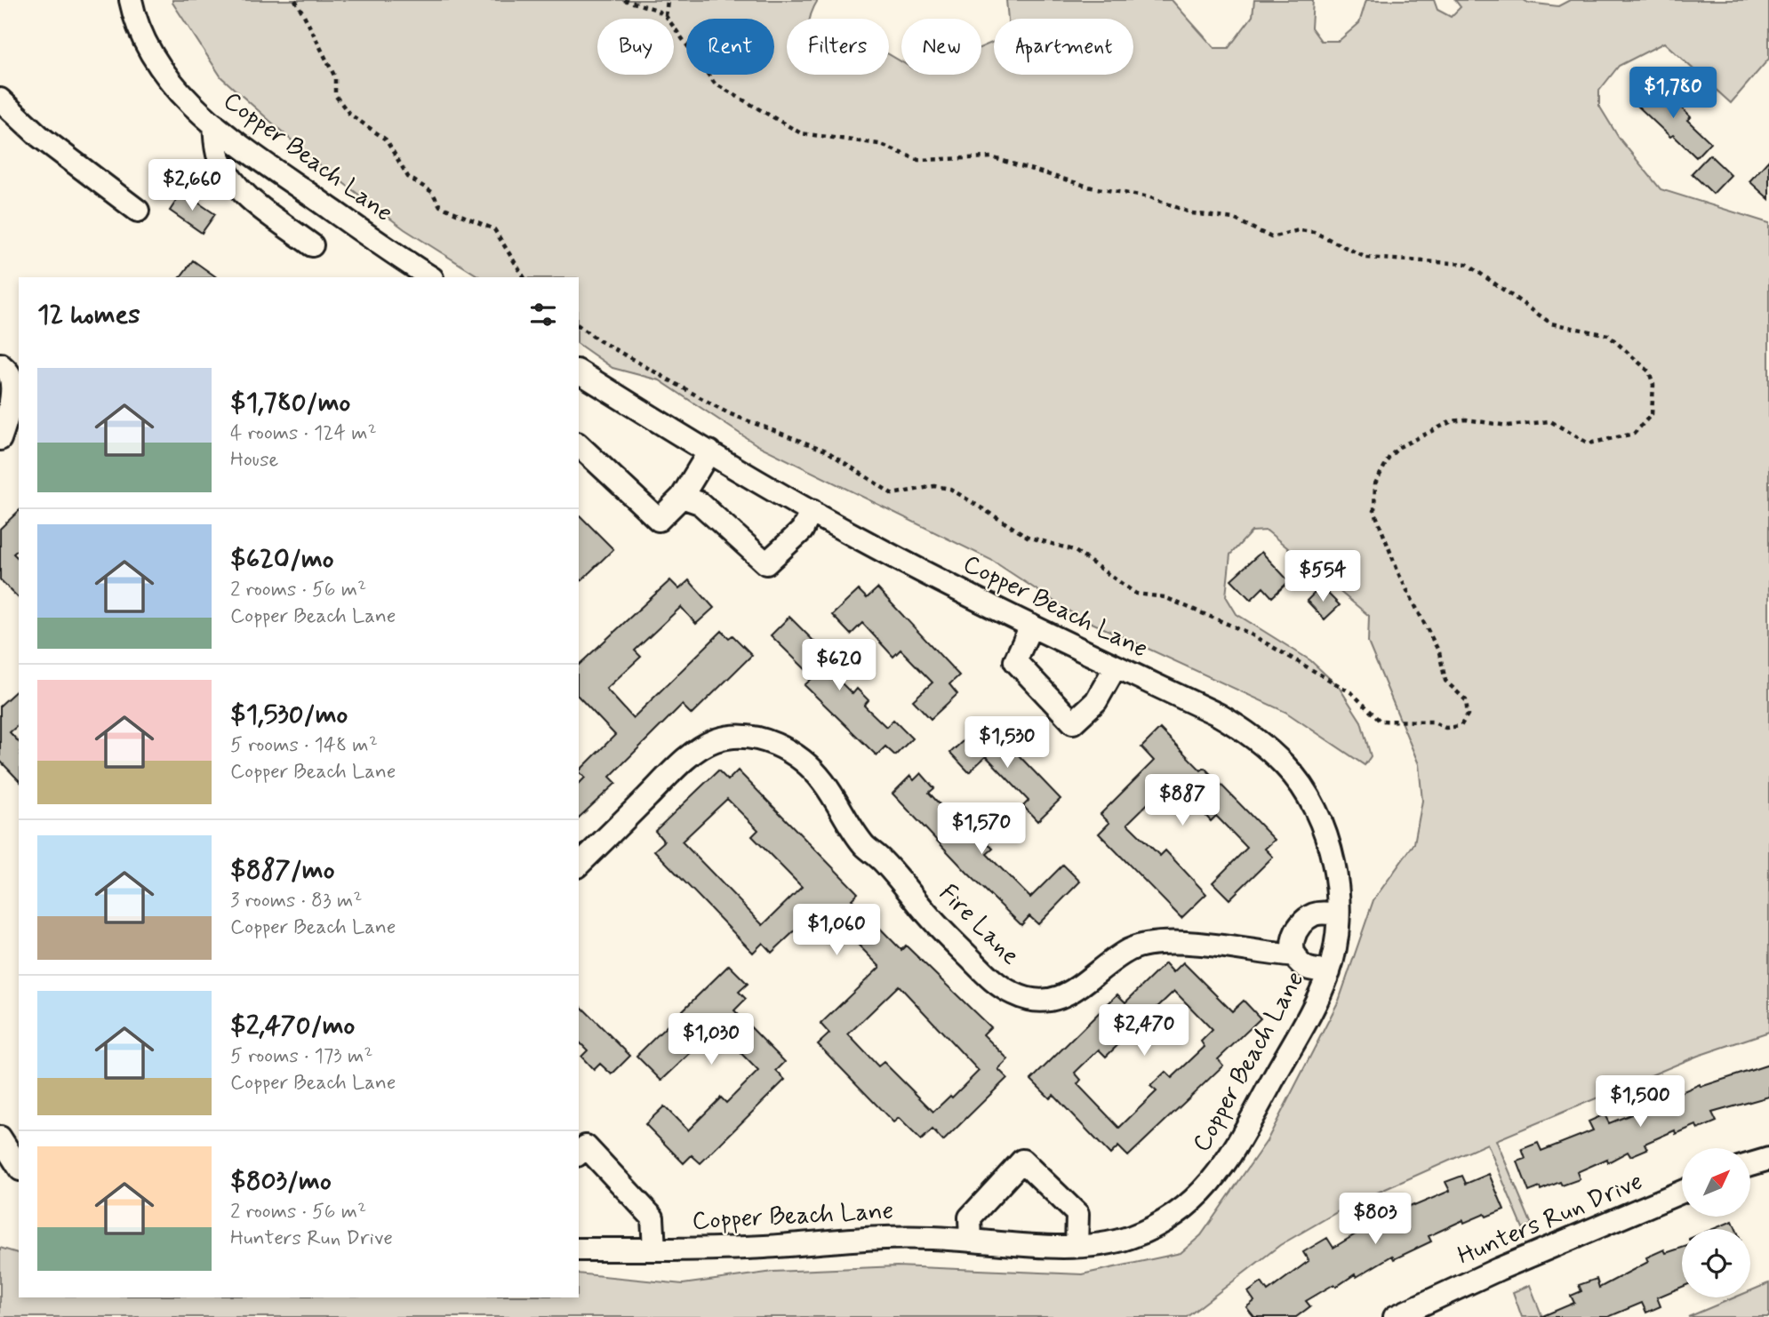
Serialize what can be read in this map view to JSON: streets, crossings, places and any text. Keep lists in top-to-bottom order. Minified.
{"streets":{"street":["Copper Beach Lane","Fire Lane","Hunters Run Drive"]},"north":"top right","page":{"chip":["Buy","Rent","Filters","New","Apartment"],"price":["$1,780","$2,660","$554","$620","$1,530","$887","$1,570","$1,060","$2,470","$1,030","$1,500","$803"],"heading":"12 homes","list":[{"name":"$1,780/mo","note":"4 rooms · 124 m² · House"},{"name":"$620/mo","note":"2 rooms · 56 m² · Copper Beach Lane"},{"name":"$1,530/mo","note":"5 rooms · 148 m² · Copper Beach Lane"},{"name":"$887/mo","note":"3 rooms · 83 m² · Copper Beach Lane"},{"name":"$2,470/mo","note":"5 rooms · 173 m² · Copper Beach Lane"},{"name":"$803/mo","note":"2 rooms · 56 m² · Hunters Run Drive"}]}}
